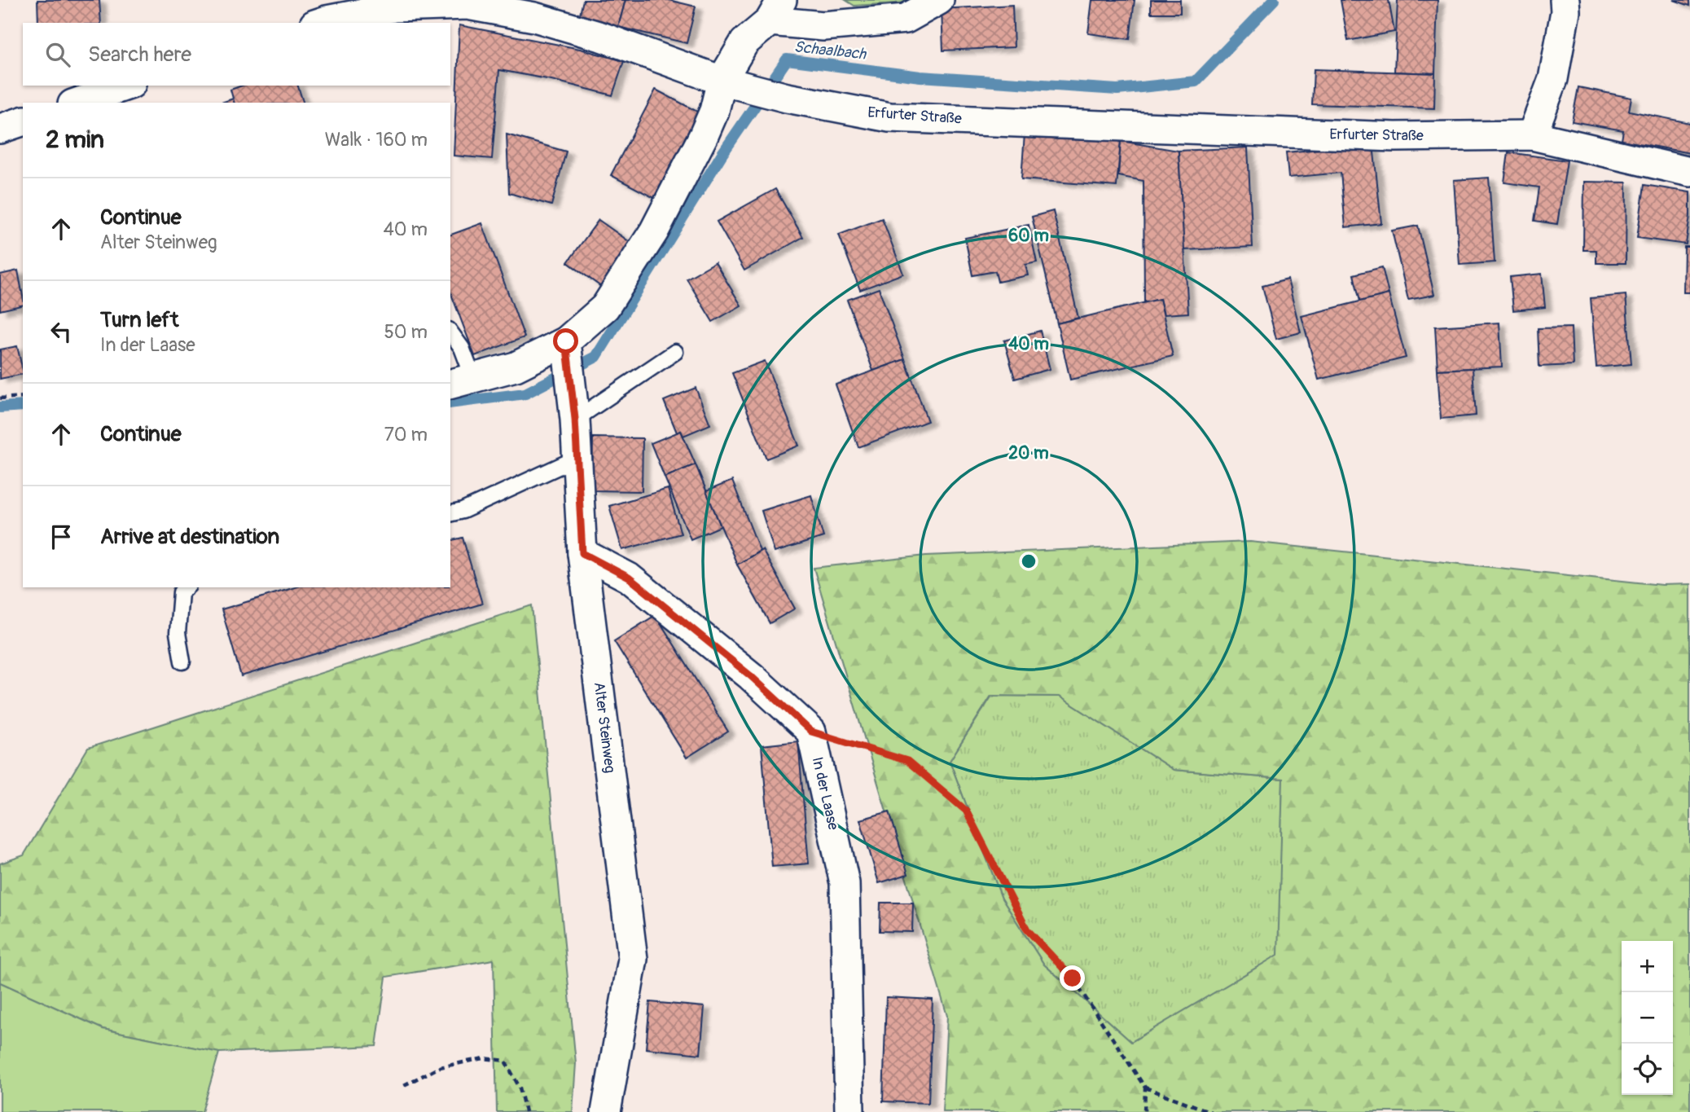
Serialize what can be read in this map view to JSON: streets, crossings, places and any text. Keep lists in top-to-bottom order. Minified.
{"streets":{"street":["Erfurter Straße","Alter Steinweg","In der Laase"]},"water":["Schaalbach"],"page":{"search":"Search here","heading":["2 min","Walk · 160 m"],"list":[["Continue","Alter Steinweg","40 m"],["Turn left","In der Laase","50 m"],["Continue","70 m"],"Arrive at destination"],"map_buttons":["+","−"]},"rings":["60 m","40 m","20 m"]}
